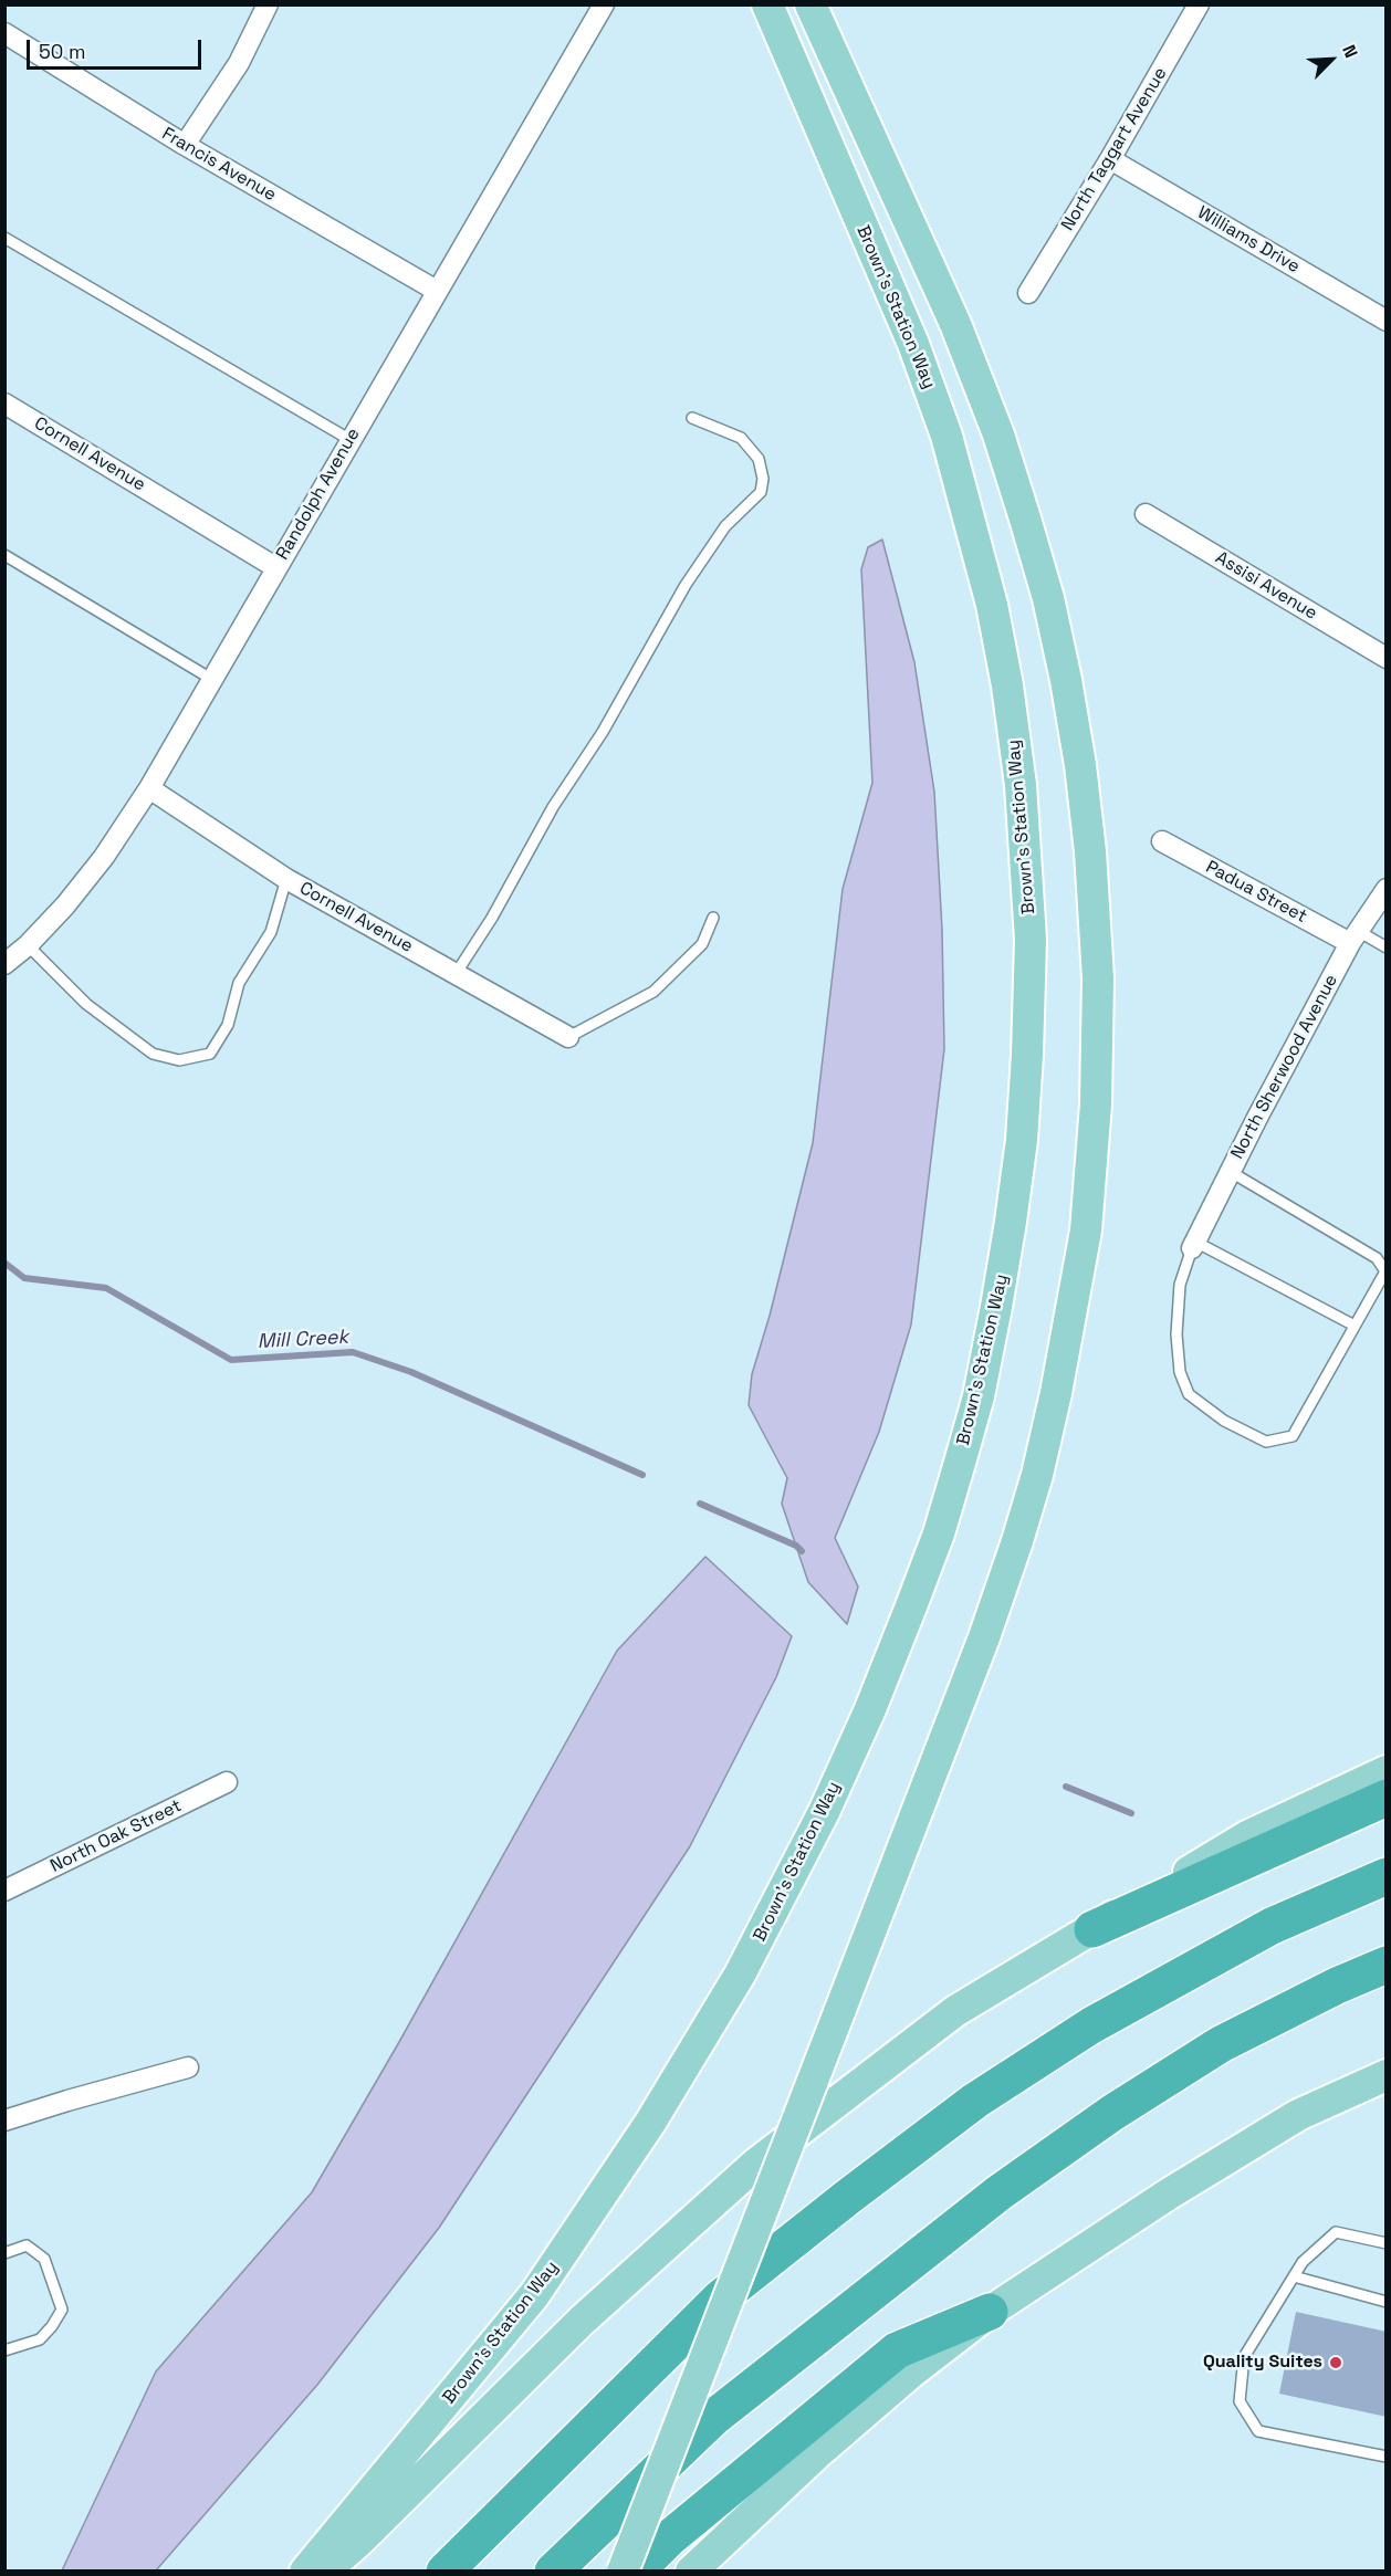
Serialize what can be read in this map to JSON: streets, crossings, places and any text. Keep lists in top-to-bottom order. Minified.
{"streets":{"main road":["Brown's Station Way"],"street":["North Taggart Avenue","Francis Avenue","Williams Drive","Cornell Avenue","Randolph Avenue","Assisi Avenue","Padua Street","North Sherwood Avenue","North Oak Street"]},"crossings":[["North Taggart Avenue","Williams Drive"],["Francis Avenue","Randolph Avenue"],["Cornell Avenue","Randolph Avenue"],["Padua Street","North Sherwood Avenue"]],"water":["Mill Creek"],"places":["Quality Suites"],"scale_bar":"50 m","north":"top right"}
